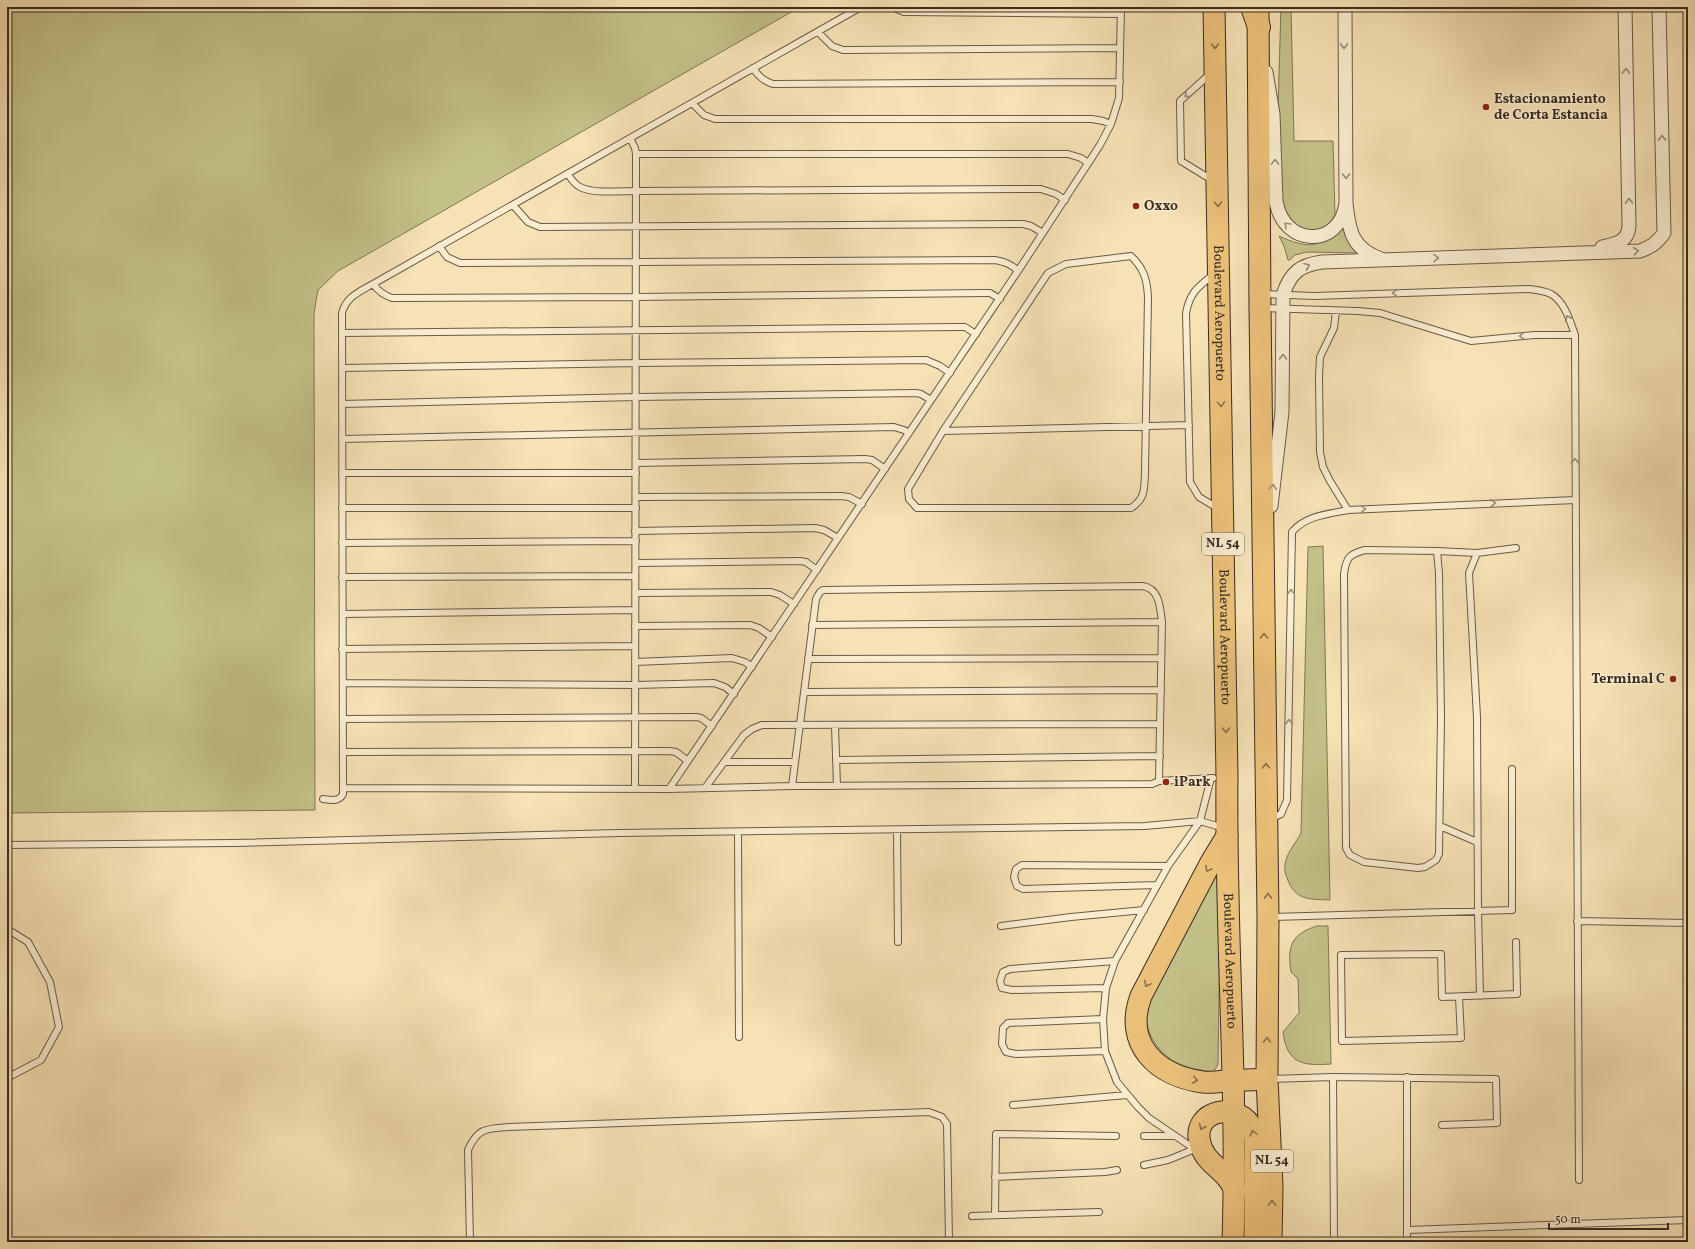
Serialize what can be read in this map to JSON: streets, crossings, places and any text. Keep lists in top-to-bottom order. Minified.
{"streets":{"highway":["Boulevard Aeropuerto","NL 54"]},"places":["Estacionamiento de Corta Estancia","Oxxo","Terminal C","iPark"],"scale_bar":"50 m"}
